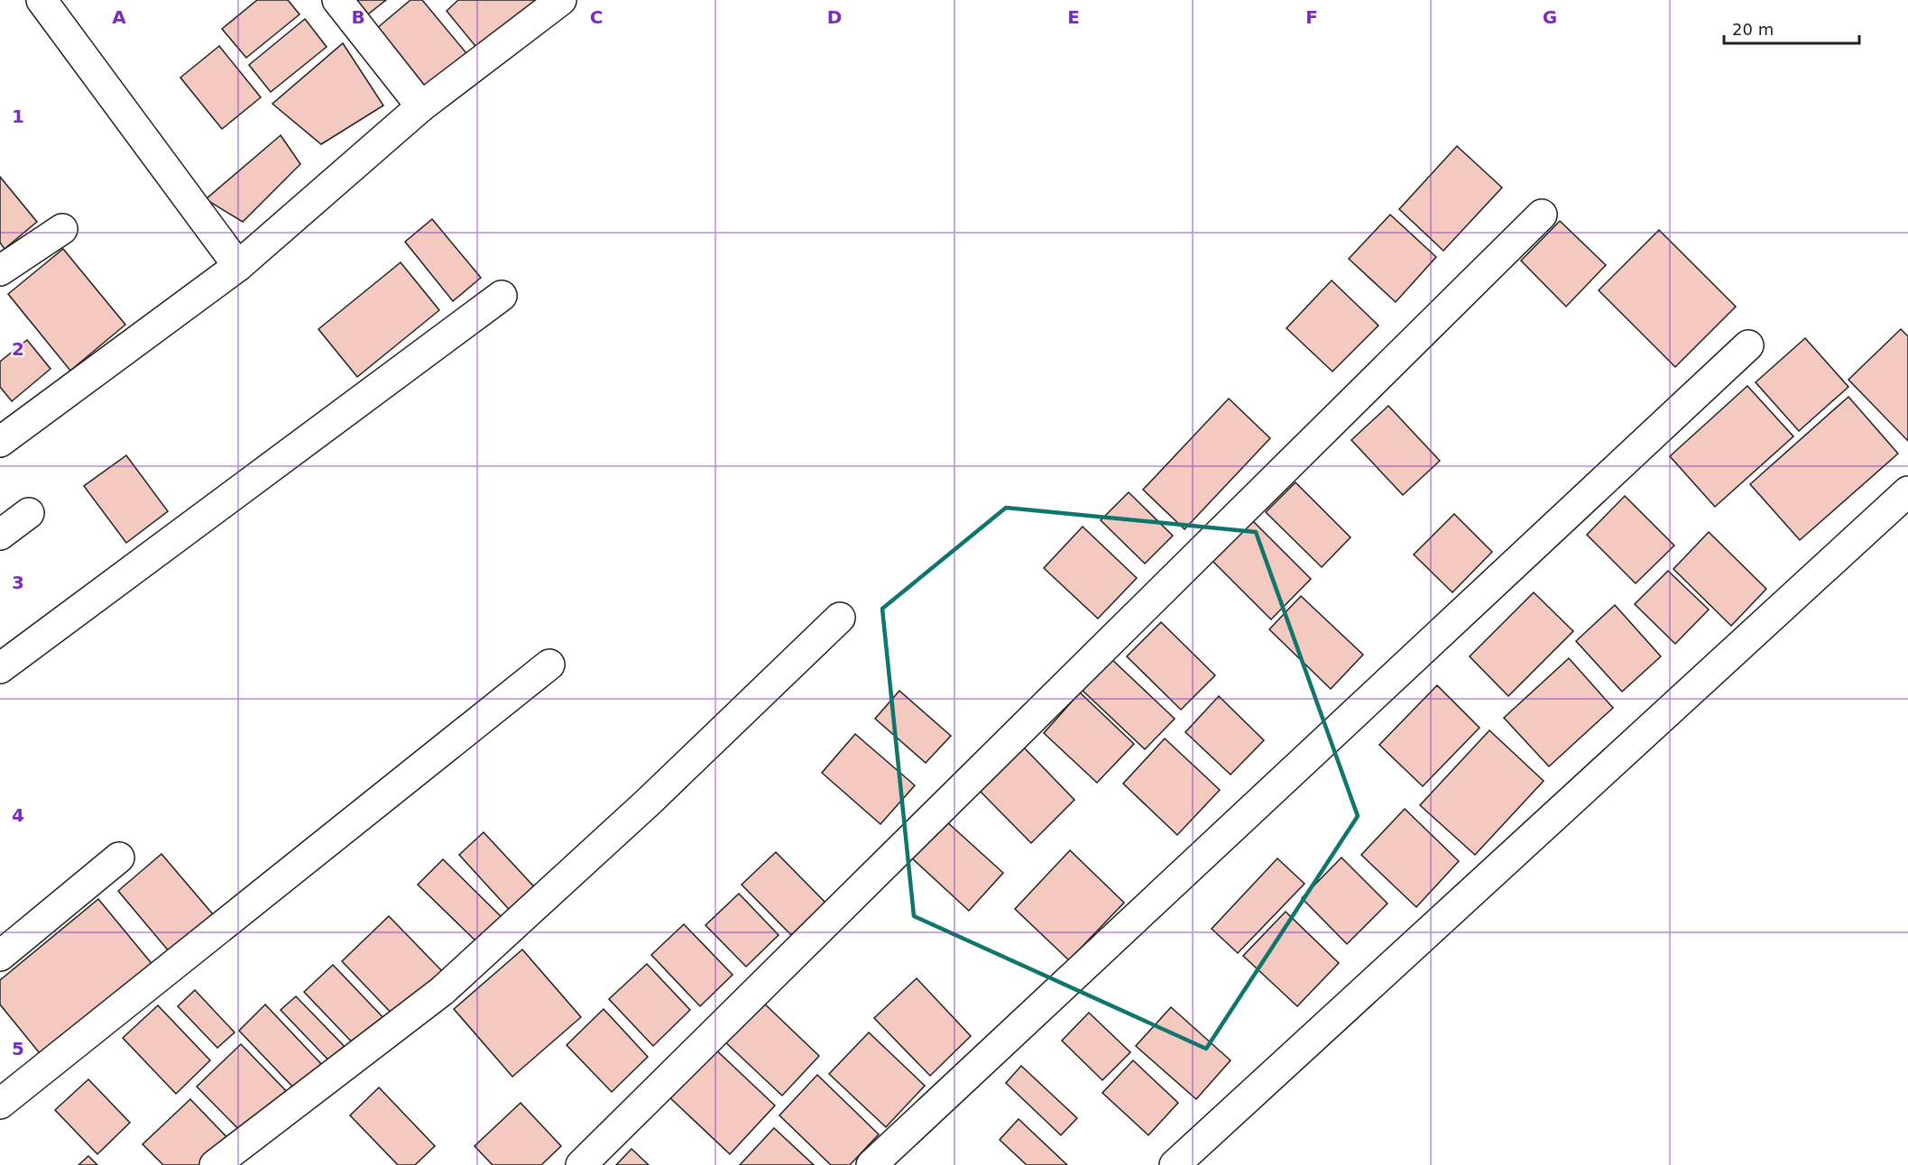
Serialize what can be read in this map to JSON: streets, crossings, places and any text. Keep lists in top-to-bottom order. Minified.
{"scale_bar":"20 m","grid":{"columns":["A","B","C","D","E","F","G"],"rows":["1","2","3","4","5"]}}
